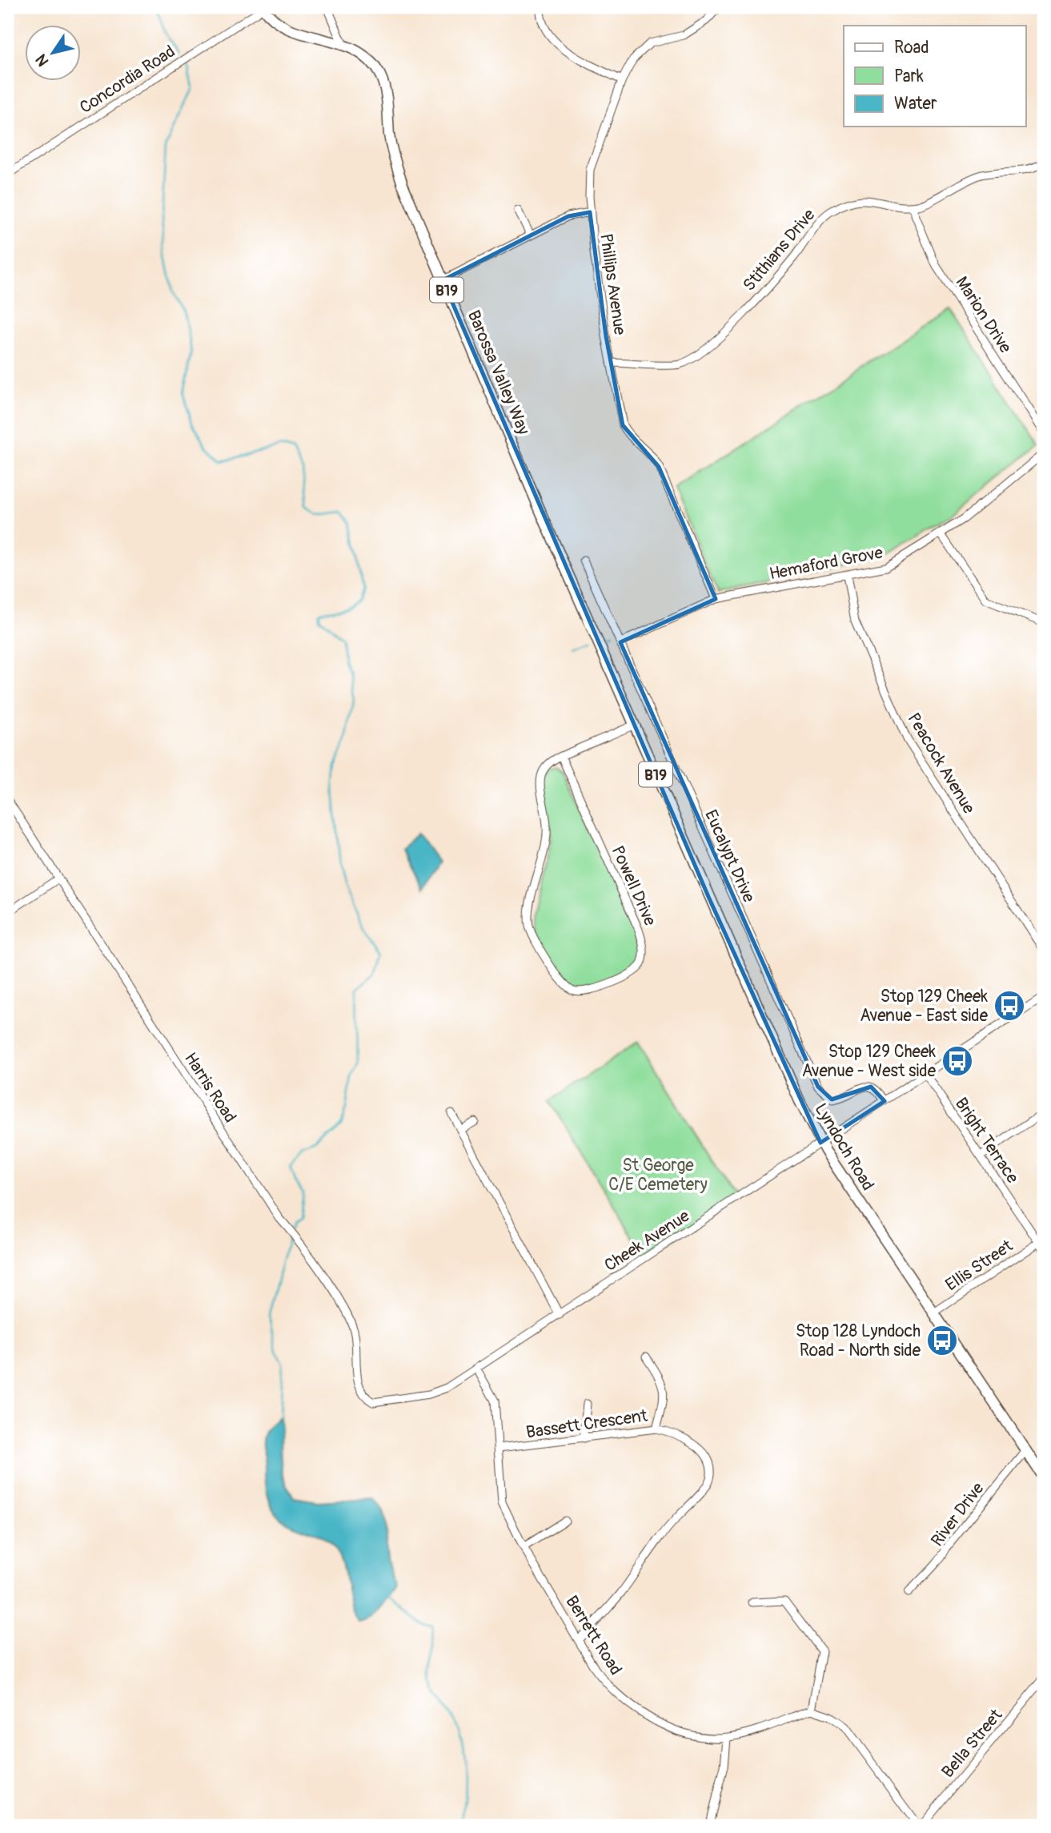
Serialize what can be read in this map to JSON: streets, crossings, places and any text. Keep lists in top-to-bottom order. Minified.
{"streets":{"main road":["B19","Barossa Valley Way","Lyndoch Road"],"street":["Concordia Road","Stithians Drive","Phillips Avenue","Marion Drive","Hemaford Grove","Peacock Avenue","Eucalypt Drive","Powell Drive","Harris Road","Bright Terrace","Cheek Avenue","Ellis Street","Bassett Crescent","River Drive","Berrett Road","Bella Street"]},"crossings":[["Concordia Road","Barossa Valley Way"],["Stithians Drive","Phillips Avenue"],["Stithians Drive","Marion Drive"],["Phillips Avenue","Hemaford Grove"],["Barossa Valley Way","Lyndoch Road"],["Hemaford Grove","Peacock Avenue"],["Hemaford Grove","Eucalypt Drive"],["Eucalypt Drive","Cheek Avenue"],["Powell Drive","Lyndoch Road"],["Harris Road","Cheek Avenue"],["Bright Terrace","Cheek Avenue"],["Bright Terrace","Ellis Street"],["Lyndoch Road","Cheek Avenue"],["Lyndoch Road","Ellis Street"],["Lyndoch Road","River Drive"],["Cheek Avenue","Berrett Road"],["Bassett Crescent","Berrett Road"]],"parks":["St George C/E Cemetery"],"places":{"bus stop":["Stop 129 Cheek Avenue - East side","Stop 129 Cheek Avenue - West side","Stop 128 Lyndoch Road - North side"]},"legend":["Road","Park","Water"],"north":"bottom left"}
